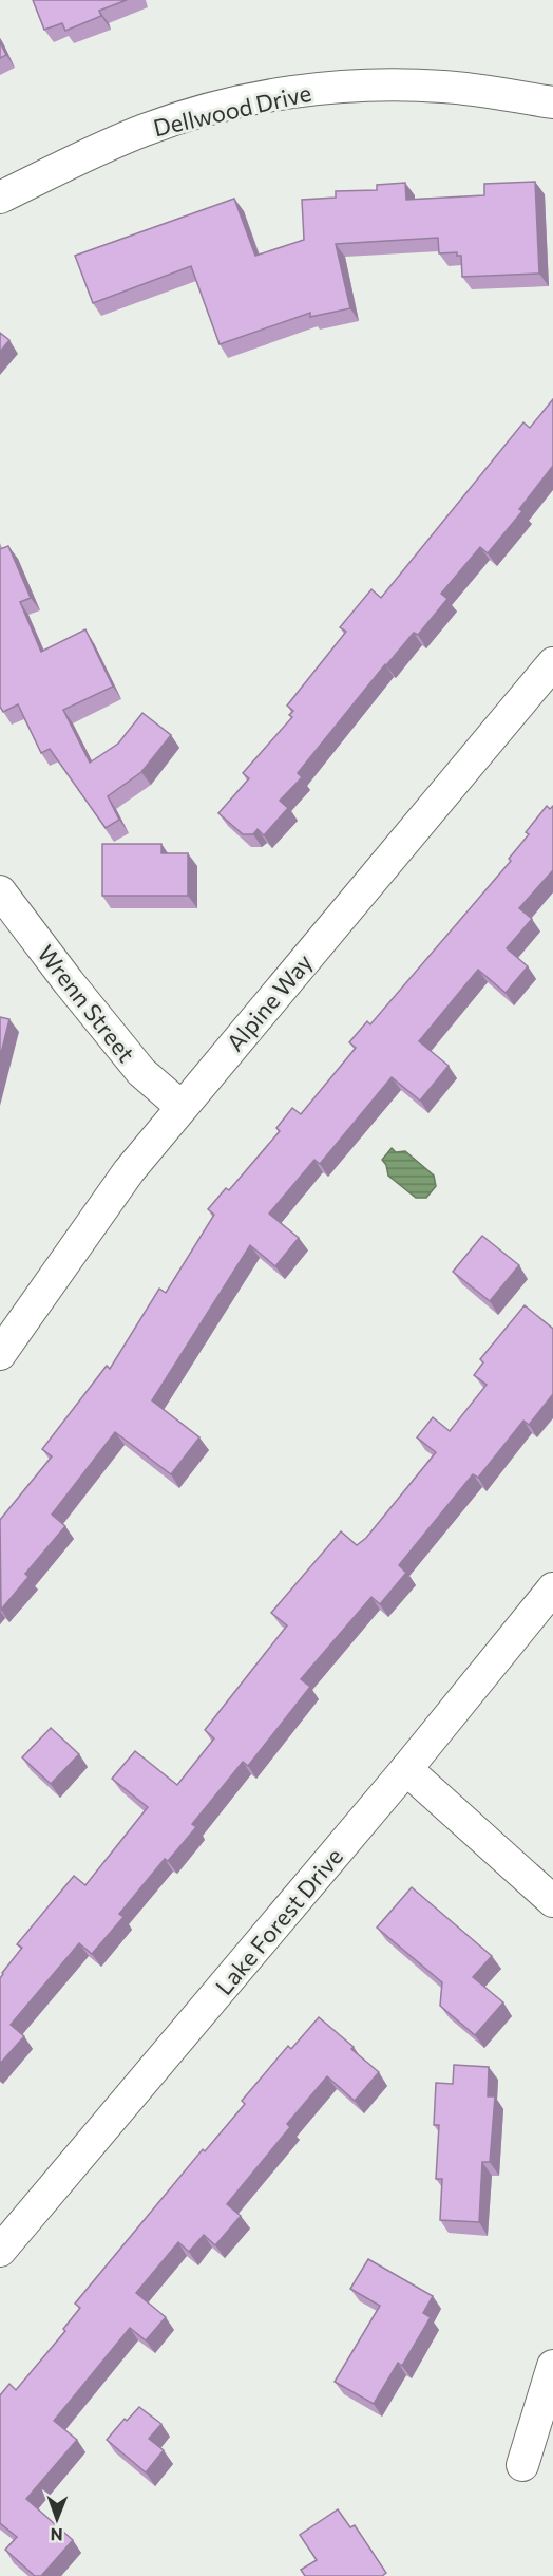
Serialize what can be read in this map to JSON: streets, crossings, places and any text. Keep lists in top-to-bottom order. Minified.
{"streets":{"street":["Dellwood Drive","Alpine Way","Wrenn Street","Lake Forest Drive"]},"crossings":[["Alpine Way","Wrenn Street"]],"north":"bottom"}
